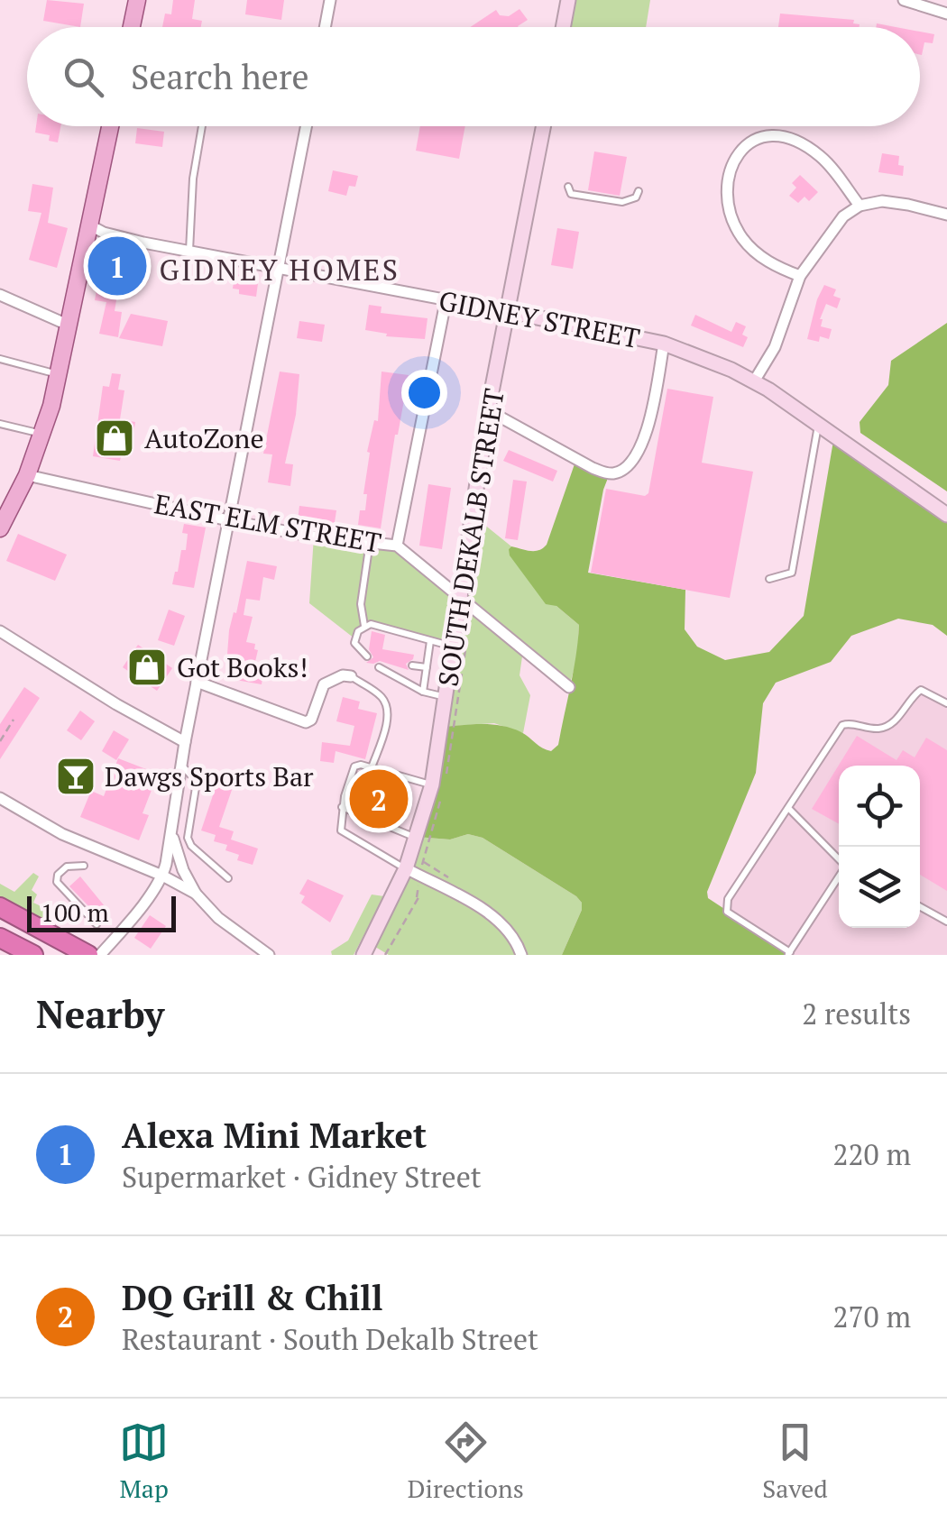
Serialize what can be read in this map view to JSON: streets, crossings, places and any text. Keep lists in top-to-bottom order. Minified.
{"streets":{"main road":["GIDNEY STREET","SOUTH DEKALB STREET"],"street":["EAST ELM STREET"]},"crossings":[["GIDNEY STREET","SOUTH DEKALB STREET"],["EAST ELM STREET","SOUTH DEKALB STREET"]],"districts":["GIDNEY HOMES"],"places":{"shop":["AutoZone","Got Books!"],"bar":["Dawgs Sports Bar"]},"scale_bar":"100 m","page":{"search":"Search here","pins":["1","2"],"scale":"100 m","heading":["Nearby","2 results"],"list":[{"mark":"1","name":"Alexa Mini Market","note":"Supermarket · Gidney Street","value":"220 m"},{"mark":"2","name":"DQ Grill & Chill","note":"Restaurant · South Dekalb Street","value":"270 m"}],"nav":["Map","Directions","Saved"]}}
